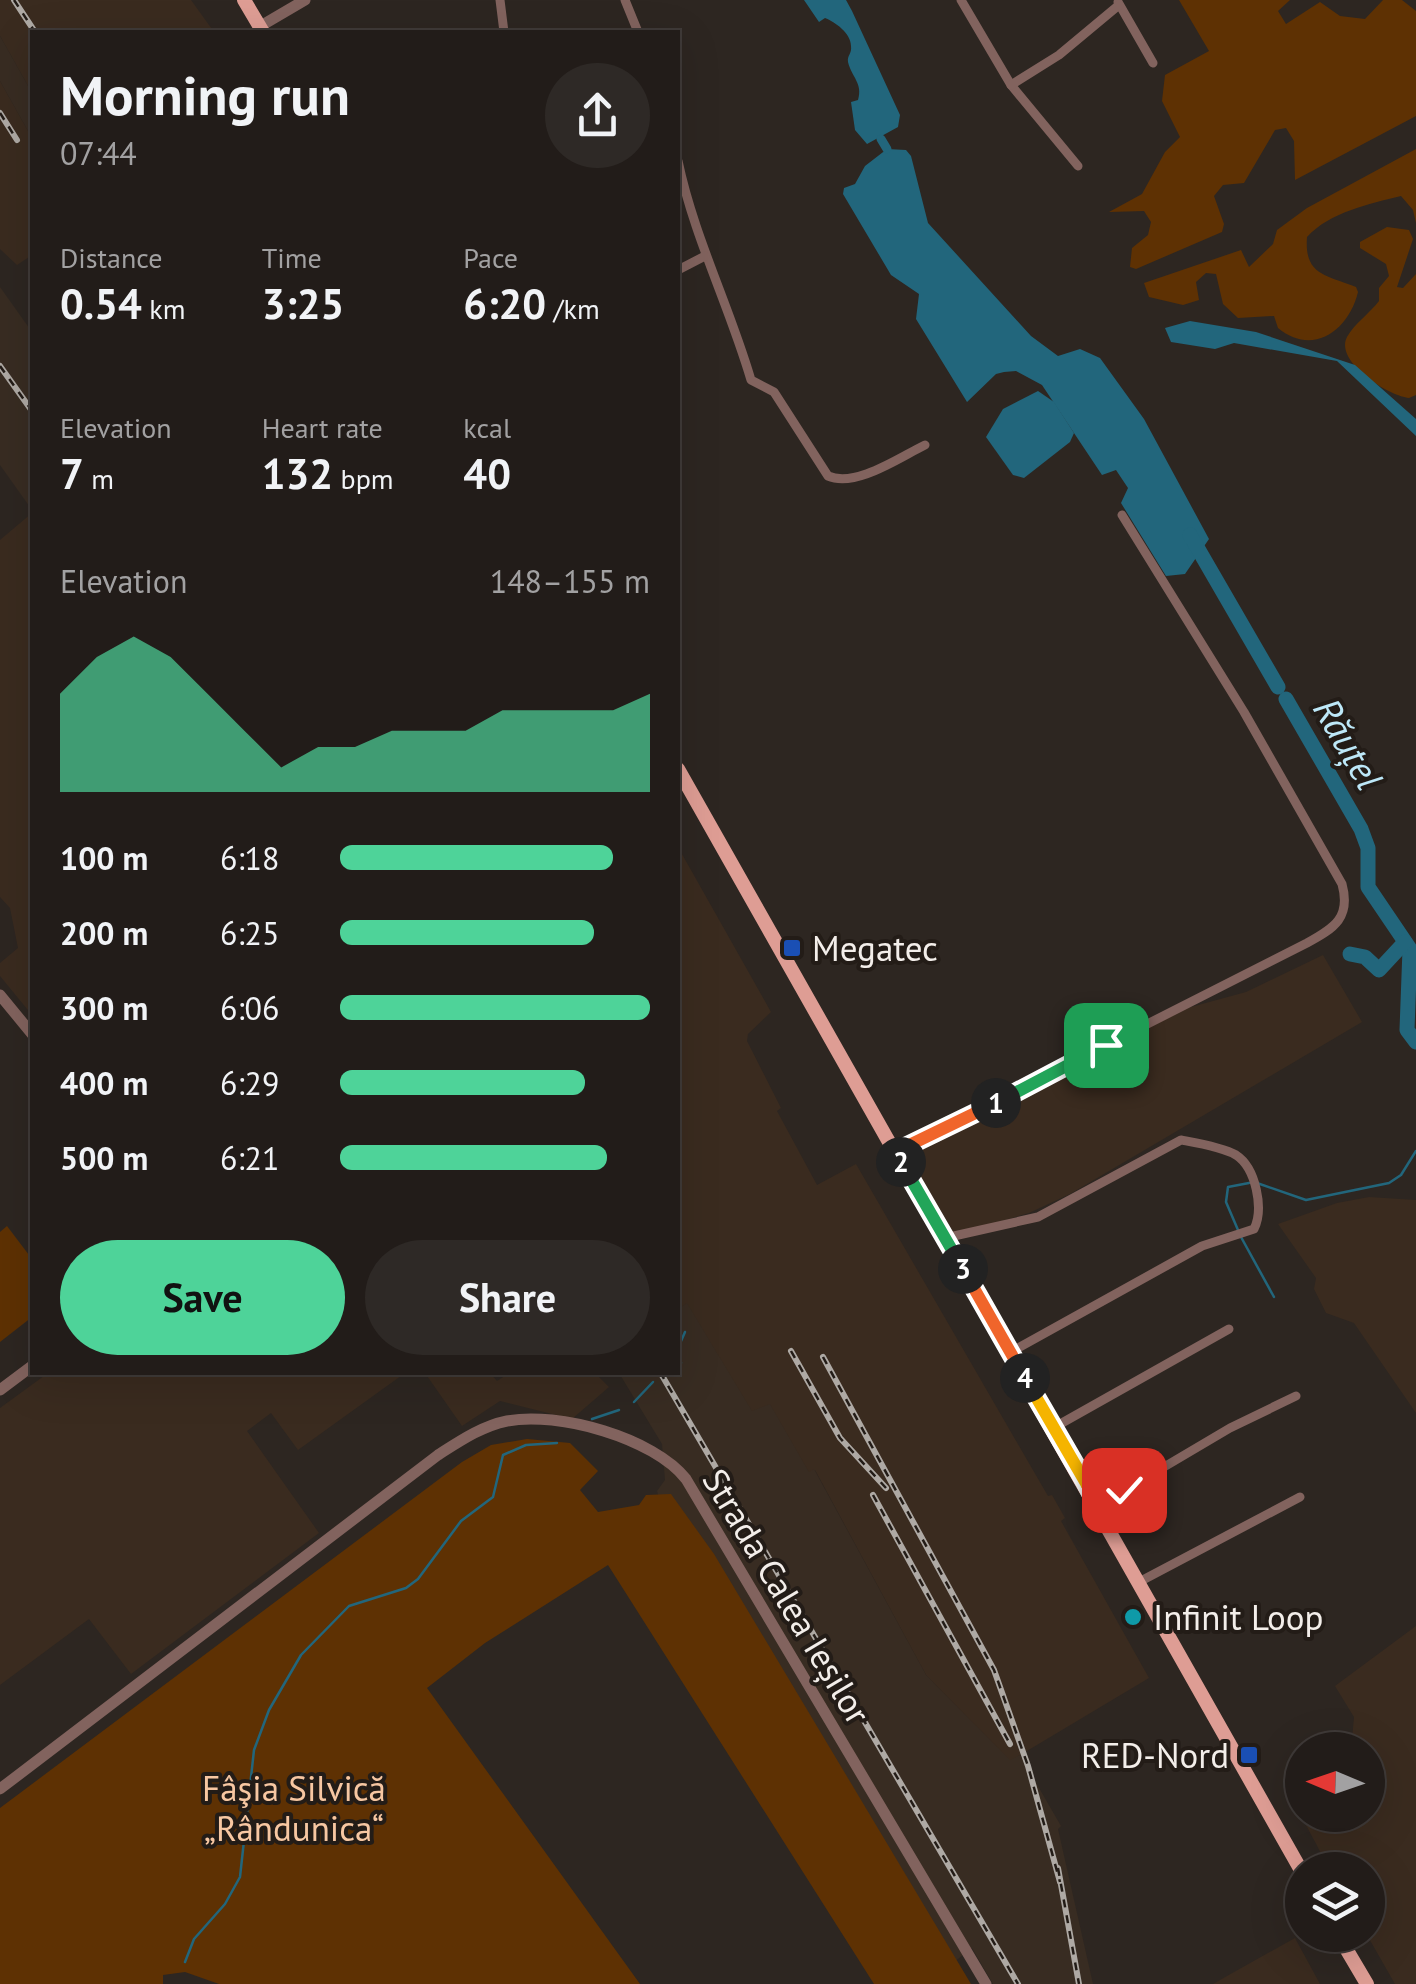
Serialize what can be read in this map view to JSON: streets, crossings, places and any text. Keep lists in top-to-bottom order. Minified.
{"streets":{"street":["Strada Calea Ieșilor"]},"water":["Răuțel"],"parks":["Fâşia Silvică „Rândunica“"],"places":{"transit":["Megatec","RED-Nord"],"other":["Infinit Loop"]},"north":"left","page":{"heading":["Morning run","07:44"],"stats":[["Distance","0.54 km"],["Time","3:25"],["Pace","6:20 /km"],["Elevation","7 m"],["Heart rate","132 bpm"],["kcal","40"]],"chart":["Elevation","148–155 m"],"list":[{"name":"100 m","note":"6:18"},{"name":"200 m","note":"6:25"},{"name":"300 m","note":"6:06"},{"name":"400 m","note":"6:29"},{"name":"500 m","note":"6:21"}],"pins":["1","2","3","4"],"buttons":["Save","Share"]}}
